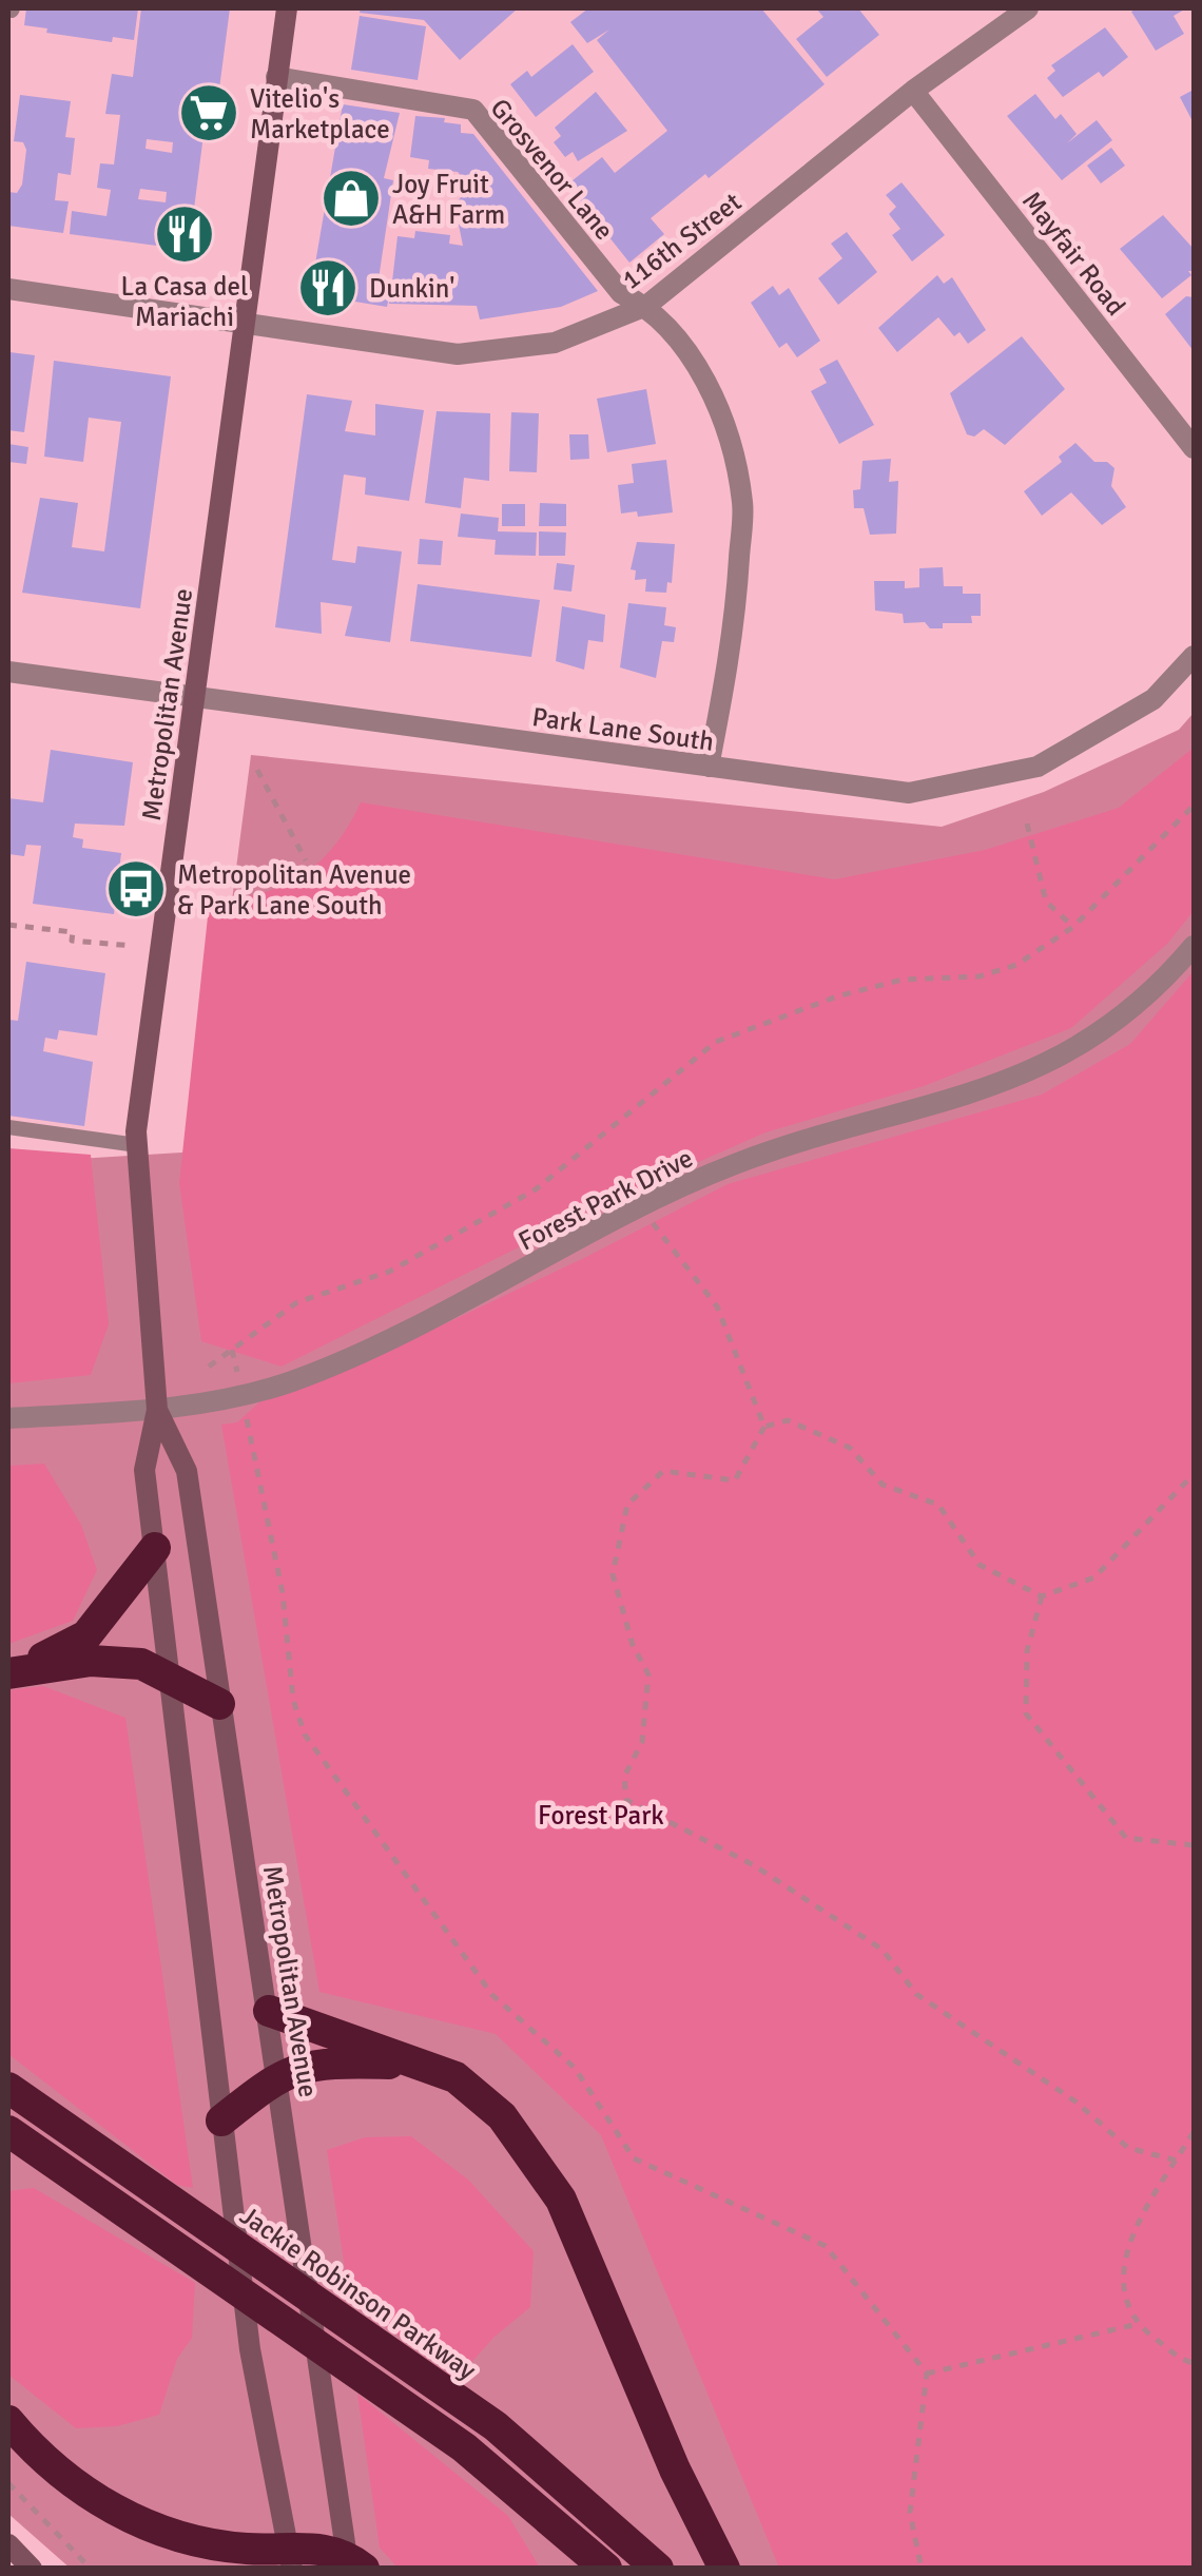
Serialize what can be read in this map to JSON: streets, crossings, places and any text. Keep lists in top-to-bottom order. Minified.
{"streets":{"highway":["Jackie Robinson Parkway"],"main road":["Metropolitan Avenue"],"street":["Grosvenor Lane","116th Street","Mayfair Road","Park Lane South","Forest Park Drive"]},"crossings":[["Grosvenor Lane","116th Street"],["Grosvenor Lane","Metropolitan Avenue"],["Grosvenor Lane","Park Lane South"],["116th Street","Mayfair Road"],["116th Street","Metropolitan Avenue"],["Metropolitan Avenue","Park Lane South"],["Metropolitan Avenue","Forest Park Drive"]],"parks":["Forest Park"],"places":{"supermarket":["Vitelio's Marketplace"],"shop":["Joy Fruit A&H Farm"],"restaurant":["La Casa del Mariachi","Dunkin'"],"bus stop":["Metropolitan Avenue & Park Lane South"]}}
